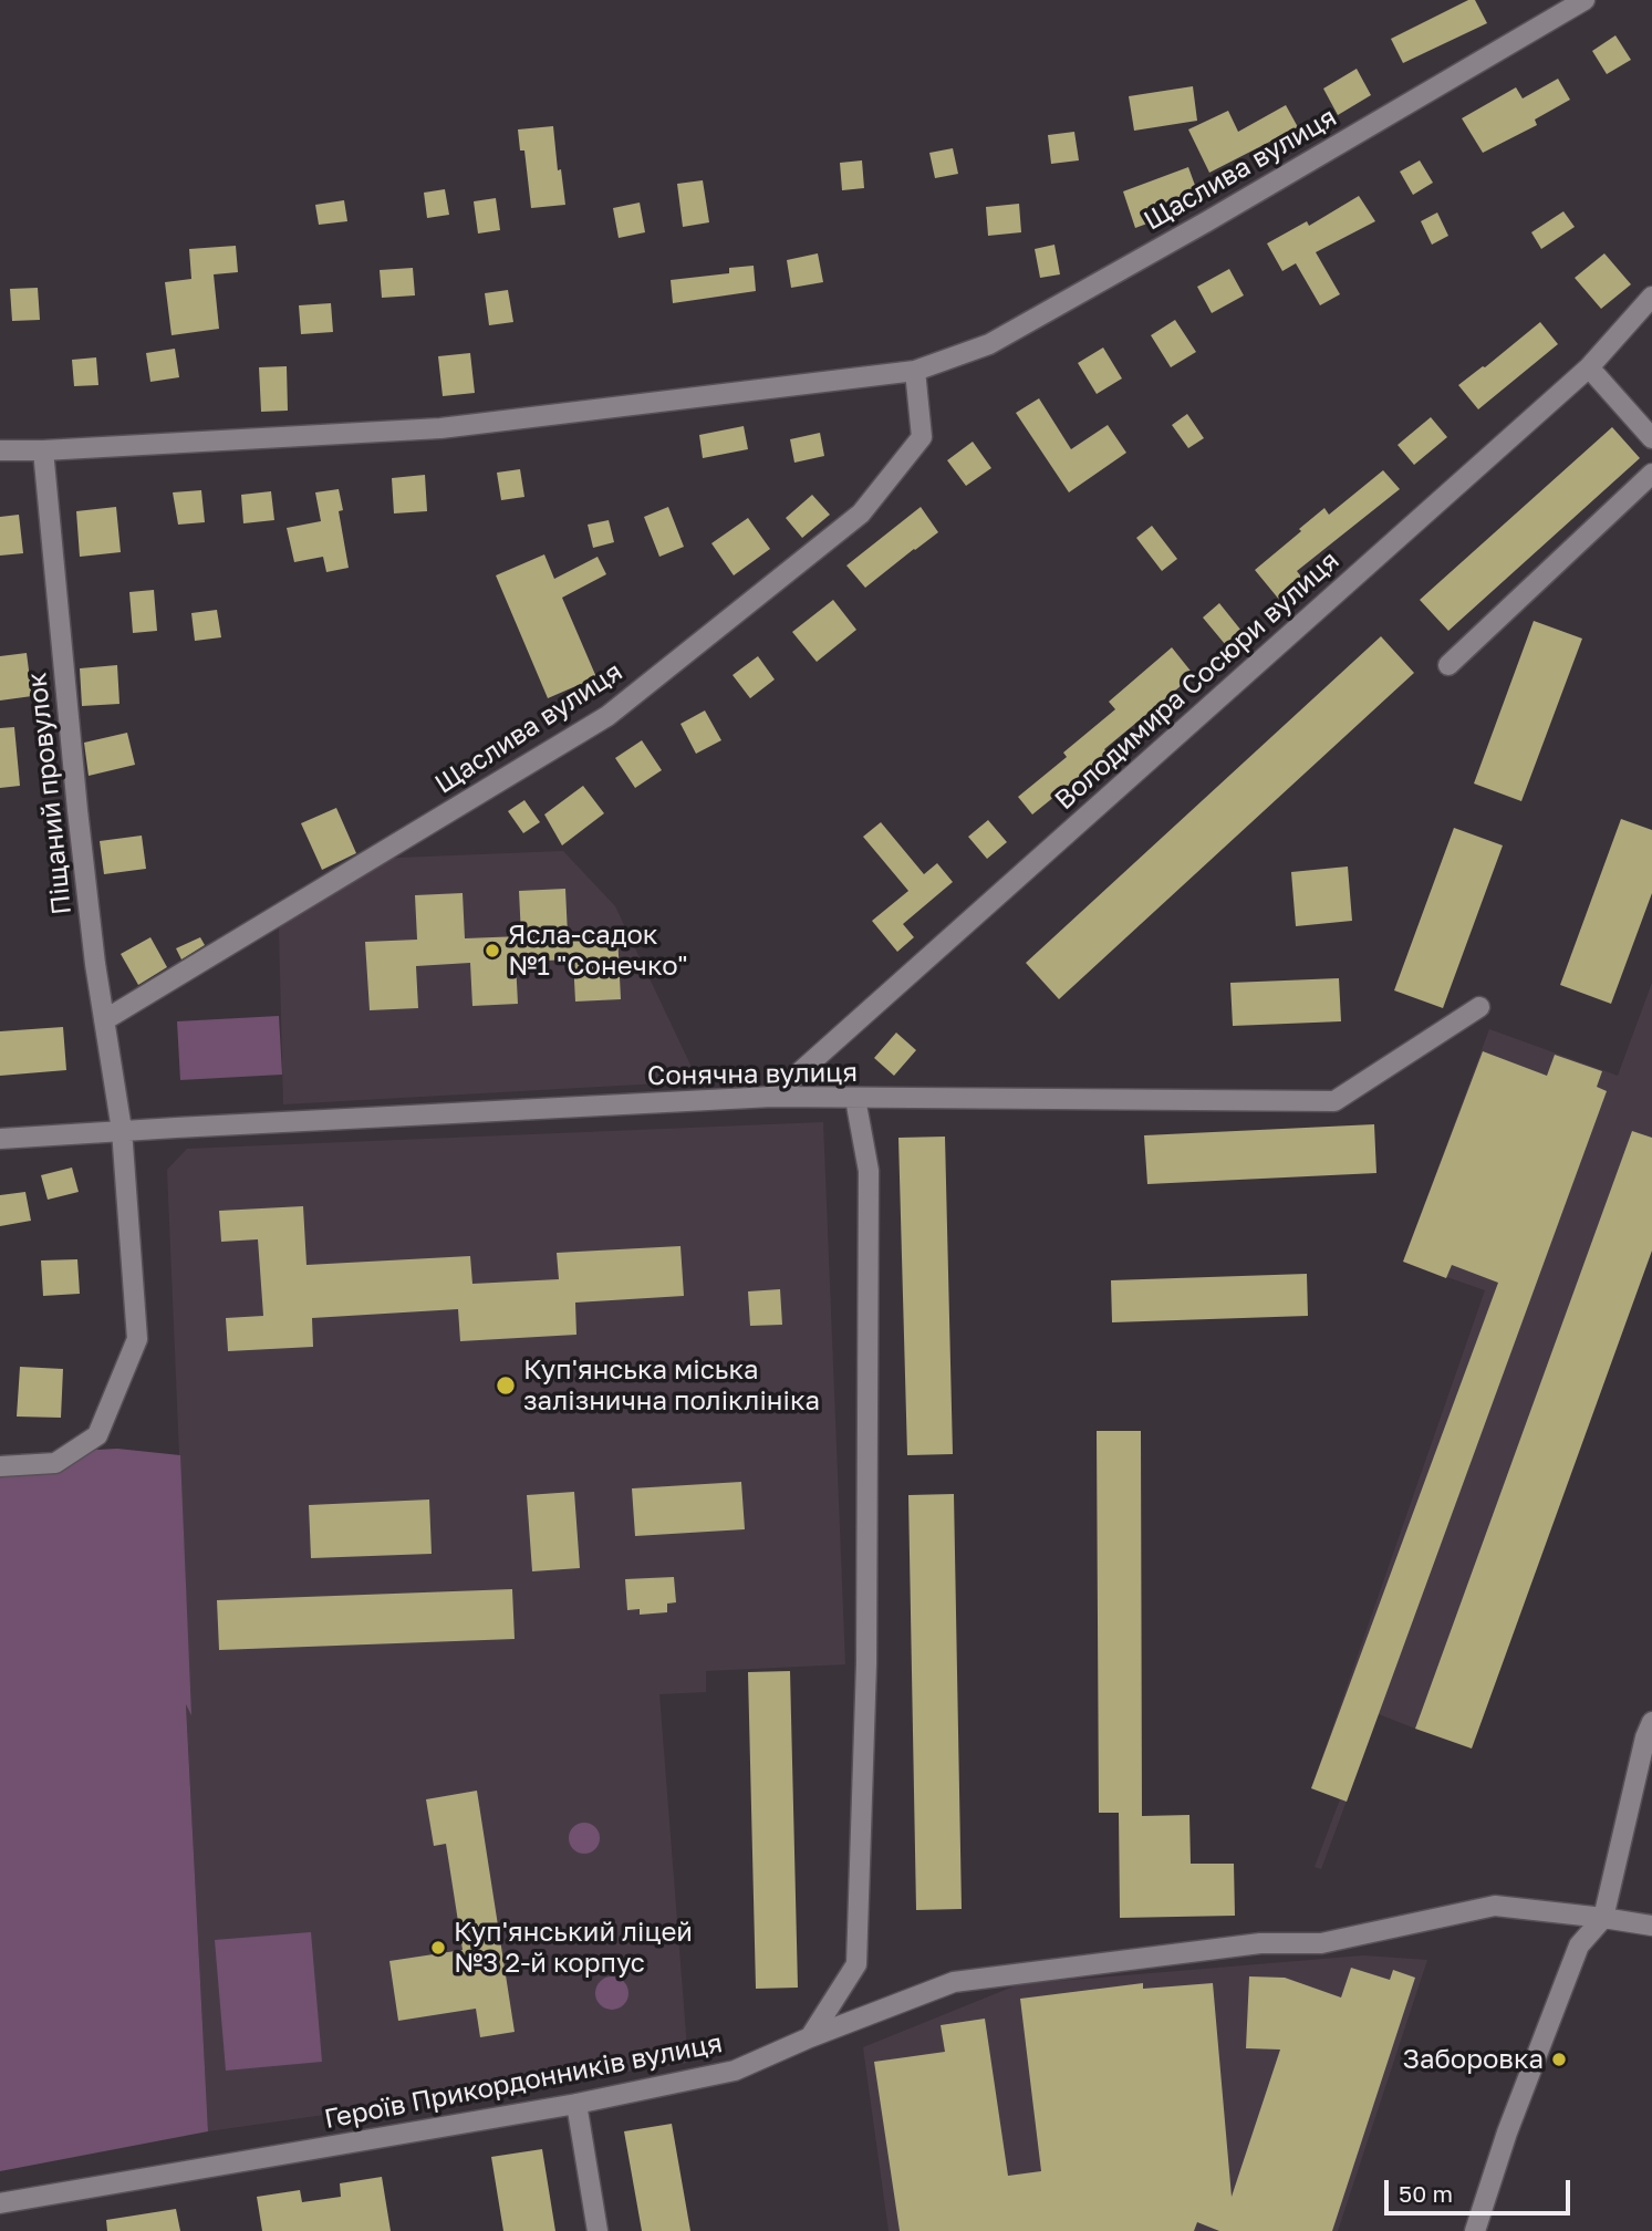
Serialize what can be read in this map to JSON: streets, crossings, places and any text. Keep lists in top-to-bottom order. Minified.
{"streets":{"street":["Щаслива вулиця","Володимира Сосюри вулиця","Піщаний провулок","Сонячна вулиця","Героїв Прикордонників вулиця"]},"crossings":[["Щаслива вулиця","Піщаний провулок"],["Володимира Сосюри вулиця","Сонячна вулиця"],["Піщаний провулок","Сонячна вулиця"]],"places":["Ясла-садок №1 \"Сонечко\"","Куп'янська міська залізнична поліклініка","Куп'янський ліцей №3 2-й корпус","Заборовка"],"scale_bar":"50 m"}
